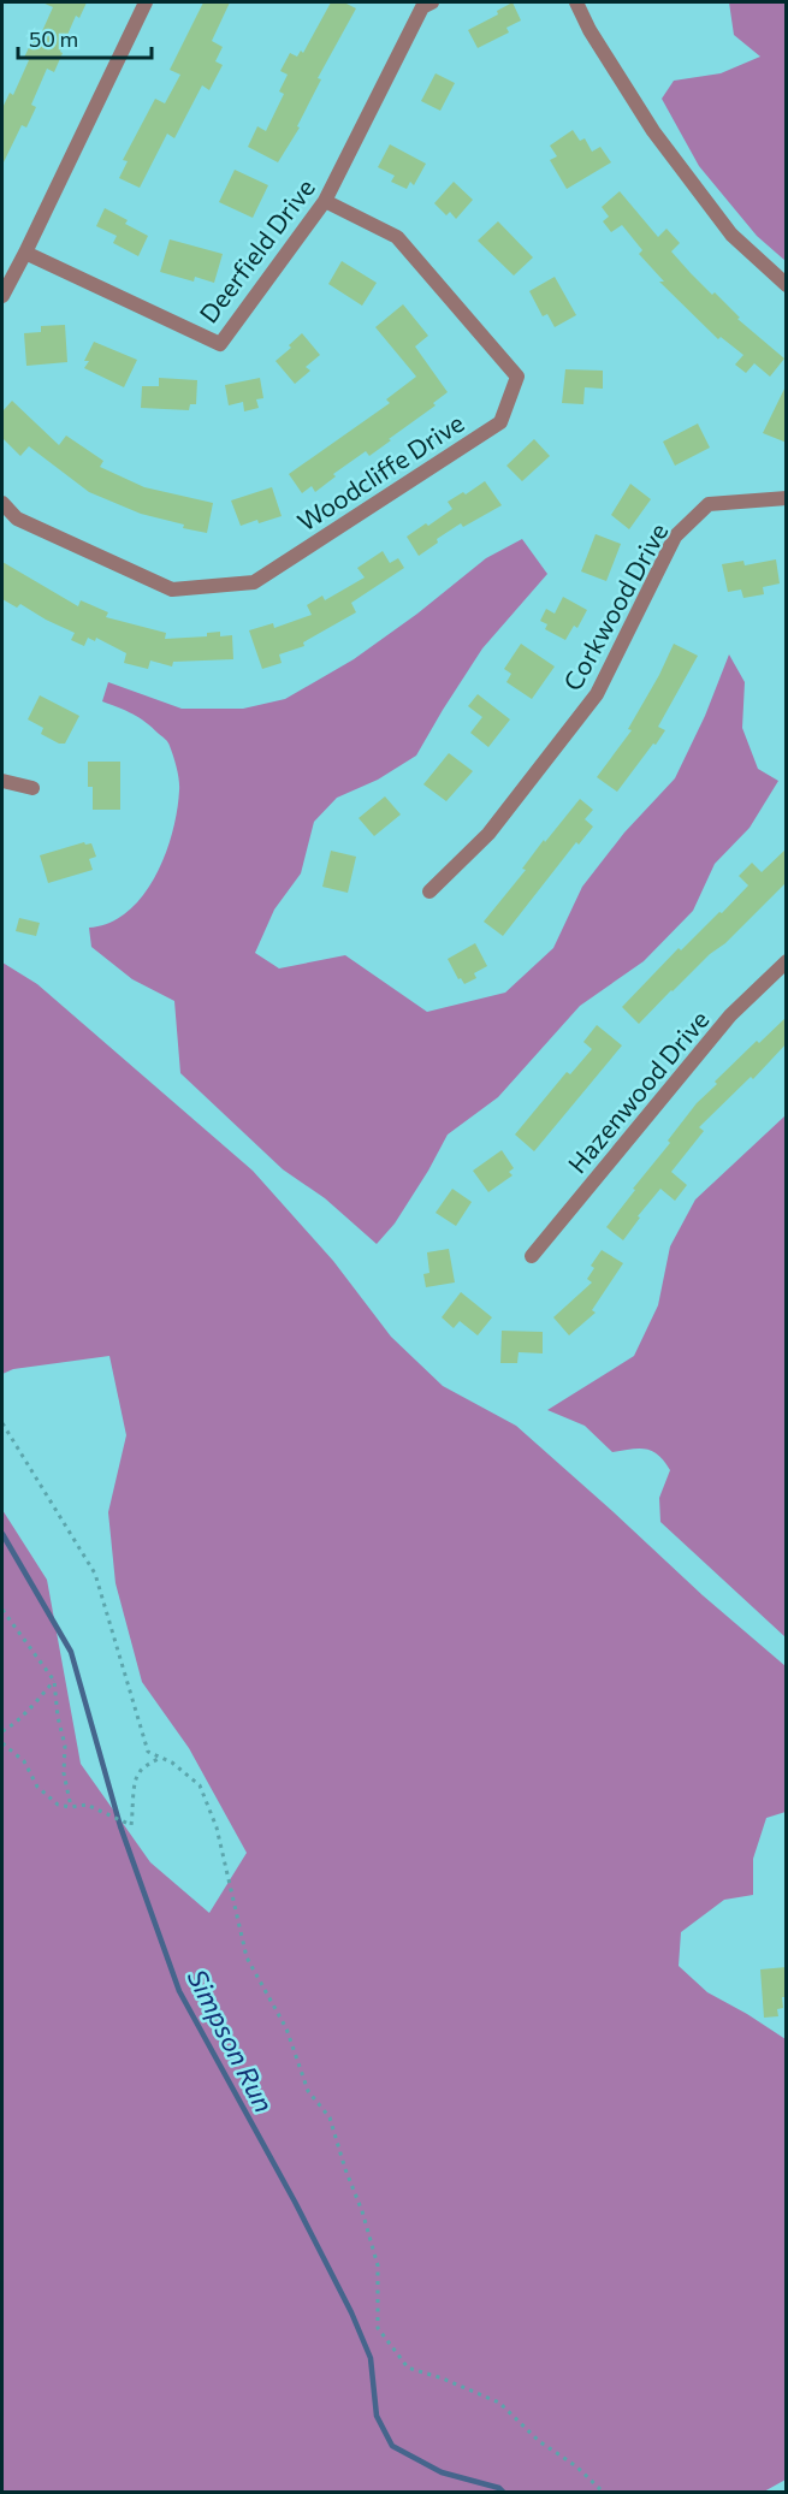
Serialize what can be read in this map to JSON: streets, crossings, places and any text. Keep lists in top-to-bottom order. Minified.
{"streets":{"street":["Deerfield Drive","Woodcliffe Drive","Corkwood Drive","Hazenwood Drive"]},"crossings":[["Deerfield Drive","Woodcliffe Drive"]],"water":["Simpson Run"],"scale_bar":"50 m"}
